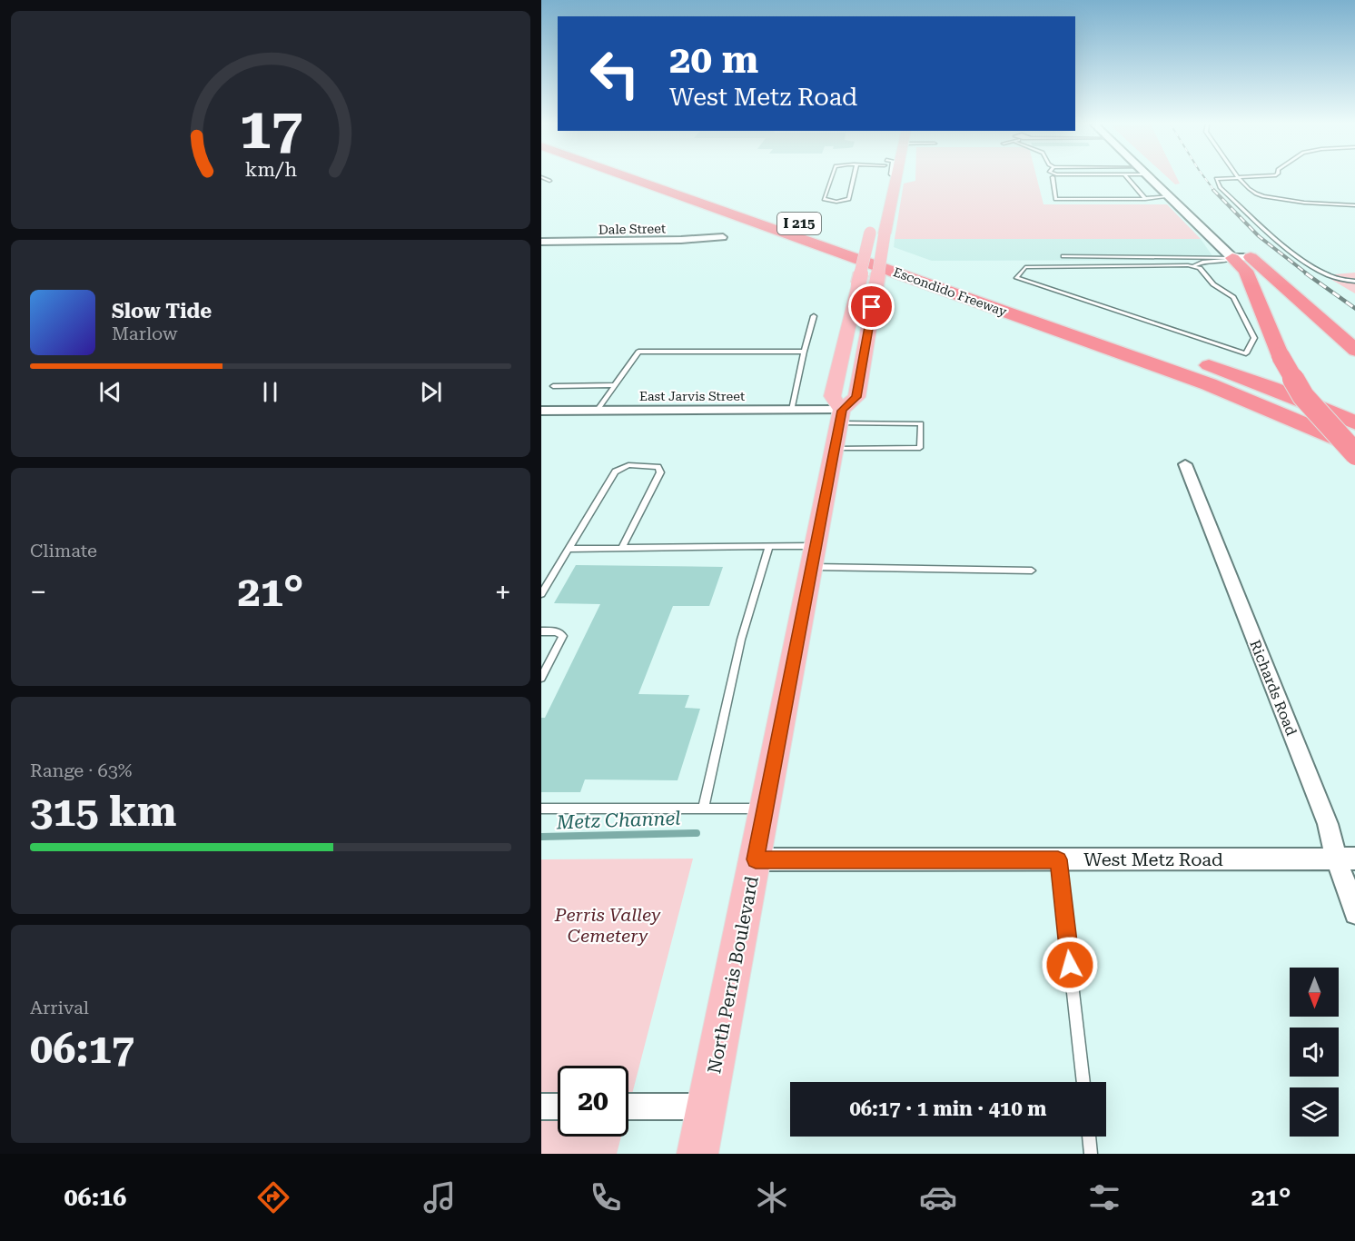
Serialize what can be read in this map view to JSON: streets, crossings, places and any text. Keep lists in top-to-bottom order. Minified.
{"streets":{"highway":["I 215","Escondido Freeway"],"main road":["North Perris Boulevard"],"street":["Dale Street","East Jarvis Street","Richards Road","West Metz Road"]},"crossings":[["East Jarvis Street","North Perris Boulevard"],["Richards Road","West Metz Road"],["West Metz Road","North Perris Boulevard"]],"water":["Metz Channel"],"parks":["Perris Valley Cemetery"],"north":"bottom","page":{"turn":["20 m","West Metz Road"],"song":["Slow Tide","Marlow"],"tile":["Climate",["Range · 63%","315 km"],["Arrival","06:17"]],"heat":["−","21°","+"],"limit":"20","trip":"06:17 · 1 min · 410 m","tabs":["06:16","21°"],"gauge":["17","km/h"]}}
